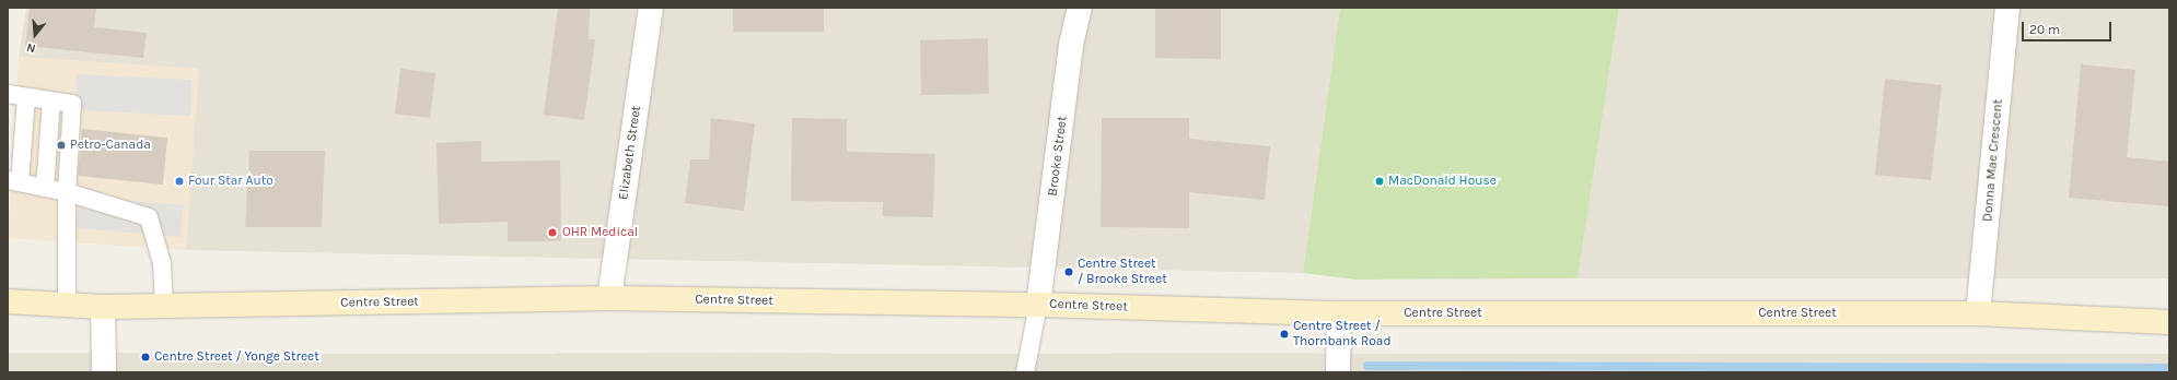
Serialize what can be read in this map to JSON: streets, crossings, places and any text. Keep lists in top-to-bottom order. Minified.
{"streets":{"main road":["Centre Street"],"street":["Elizabeth Street","Brooke Street","Donna Mae Crescent"]},"crossings":[["Elizabeth Street","Centre Street"],["Brooke Street","Centre Street"],["Donna Mae Crescent","Centre Street"]],"places":["Petro-Canada","Four Star Auto","MacDonald House","OHR Medical","Centre Street / Brooke Street","Centre Street / Thornbank Road","Centre Street / Yonge Street"],"scale_bar":"20 m","north":"bottom"}
